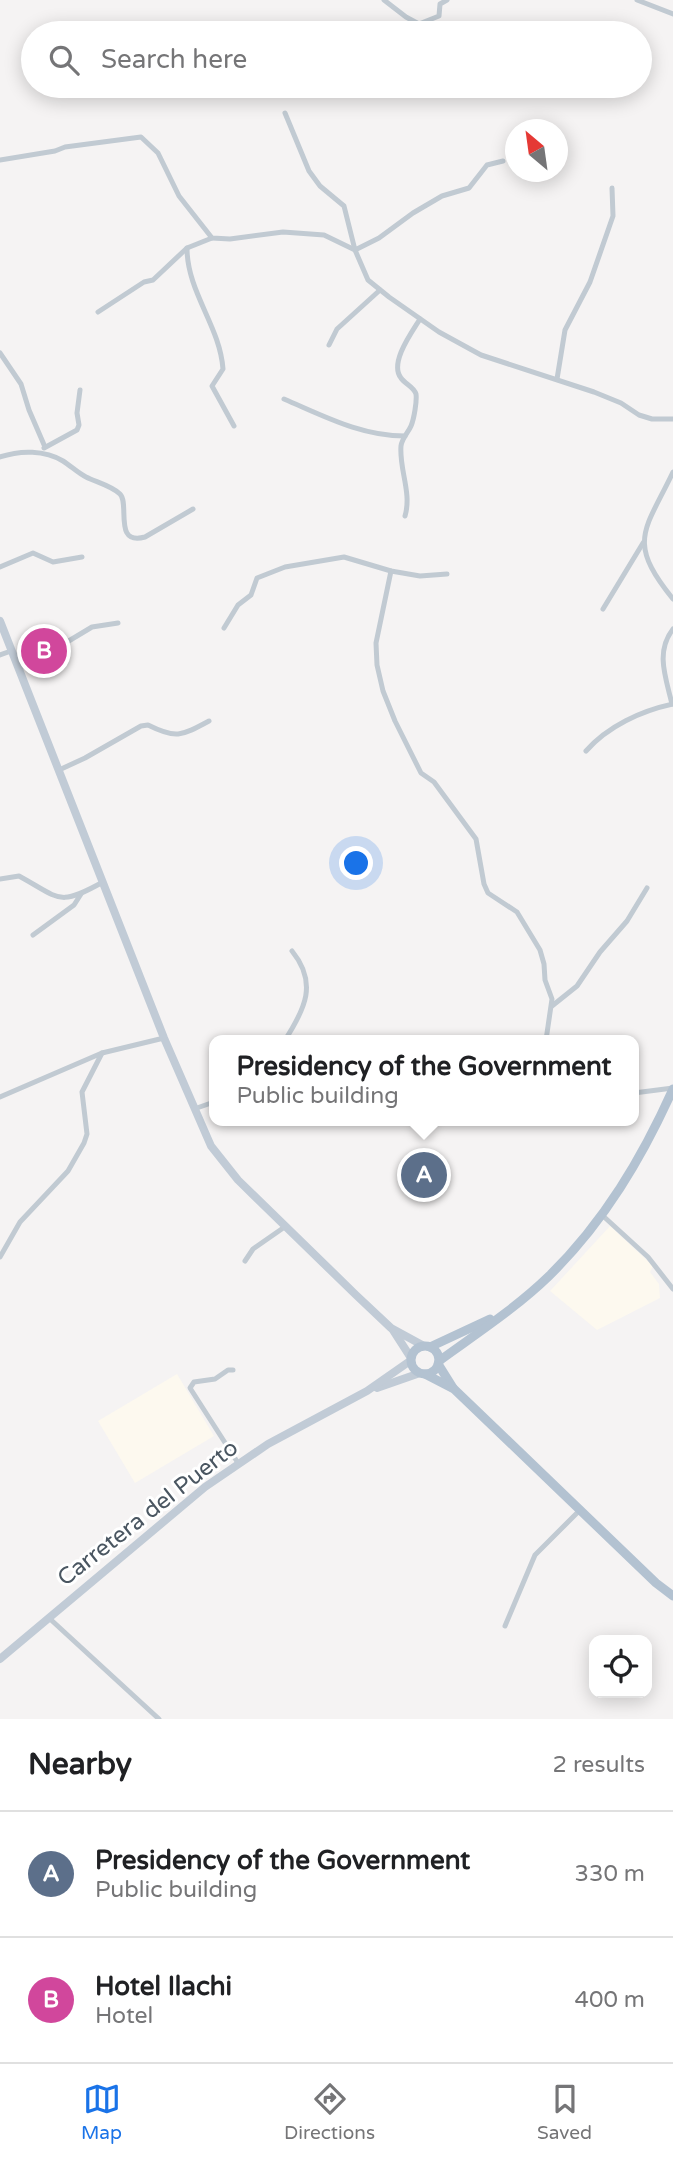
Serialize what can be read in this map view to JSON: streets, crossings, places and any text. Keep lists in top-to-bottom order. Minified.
{"streets":{"main road":["Carretera del Puerto"]},"north":"top left","page":{"search":"Search here","pins":["B","A"],"popup":["Presidency of the Government","Public building"],"heading":["Nearby","2 results"],"list":[{"mark":"A","name":"Presidency of the Government","note":"Public building","value":"330 m"},{"mark":"B","name":"Hotel Ilachi","note":"Hotel","value":"400 m"}],"nav":["Map","Directions","Saved"]}}
